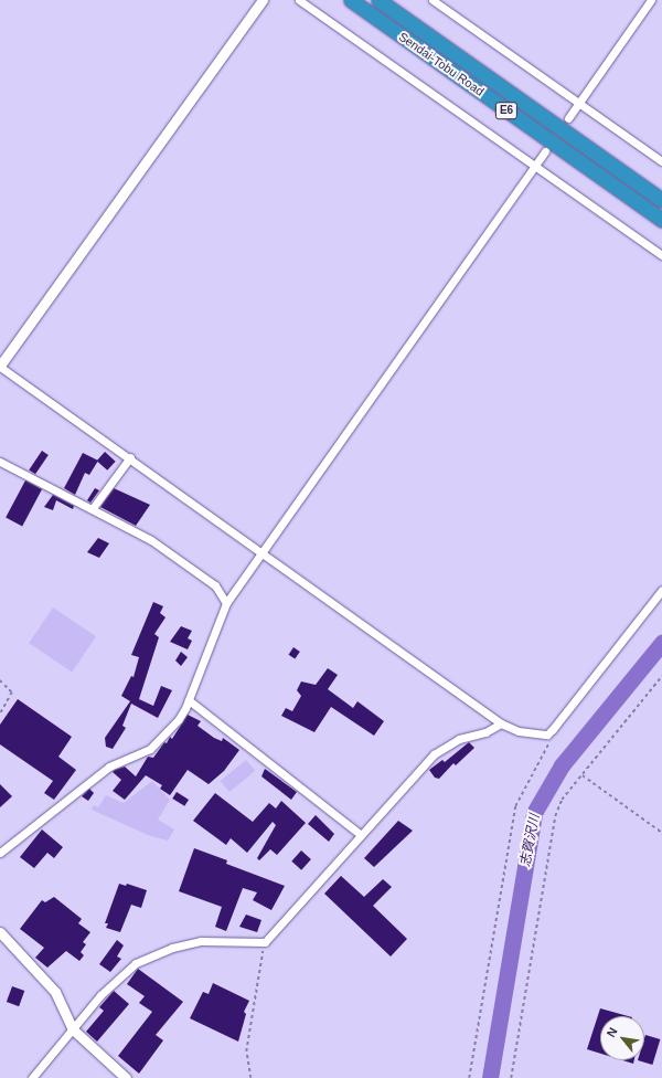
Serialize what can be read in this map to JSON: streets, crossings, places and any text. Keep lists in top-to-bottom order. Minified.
{"streets":{"highway":["Sendai-Tobu Road","E6"]},"water":["志賀沢川"],"north":"top left"}
